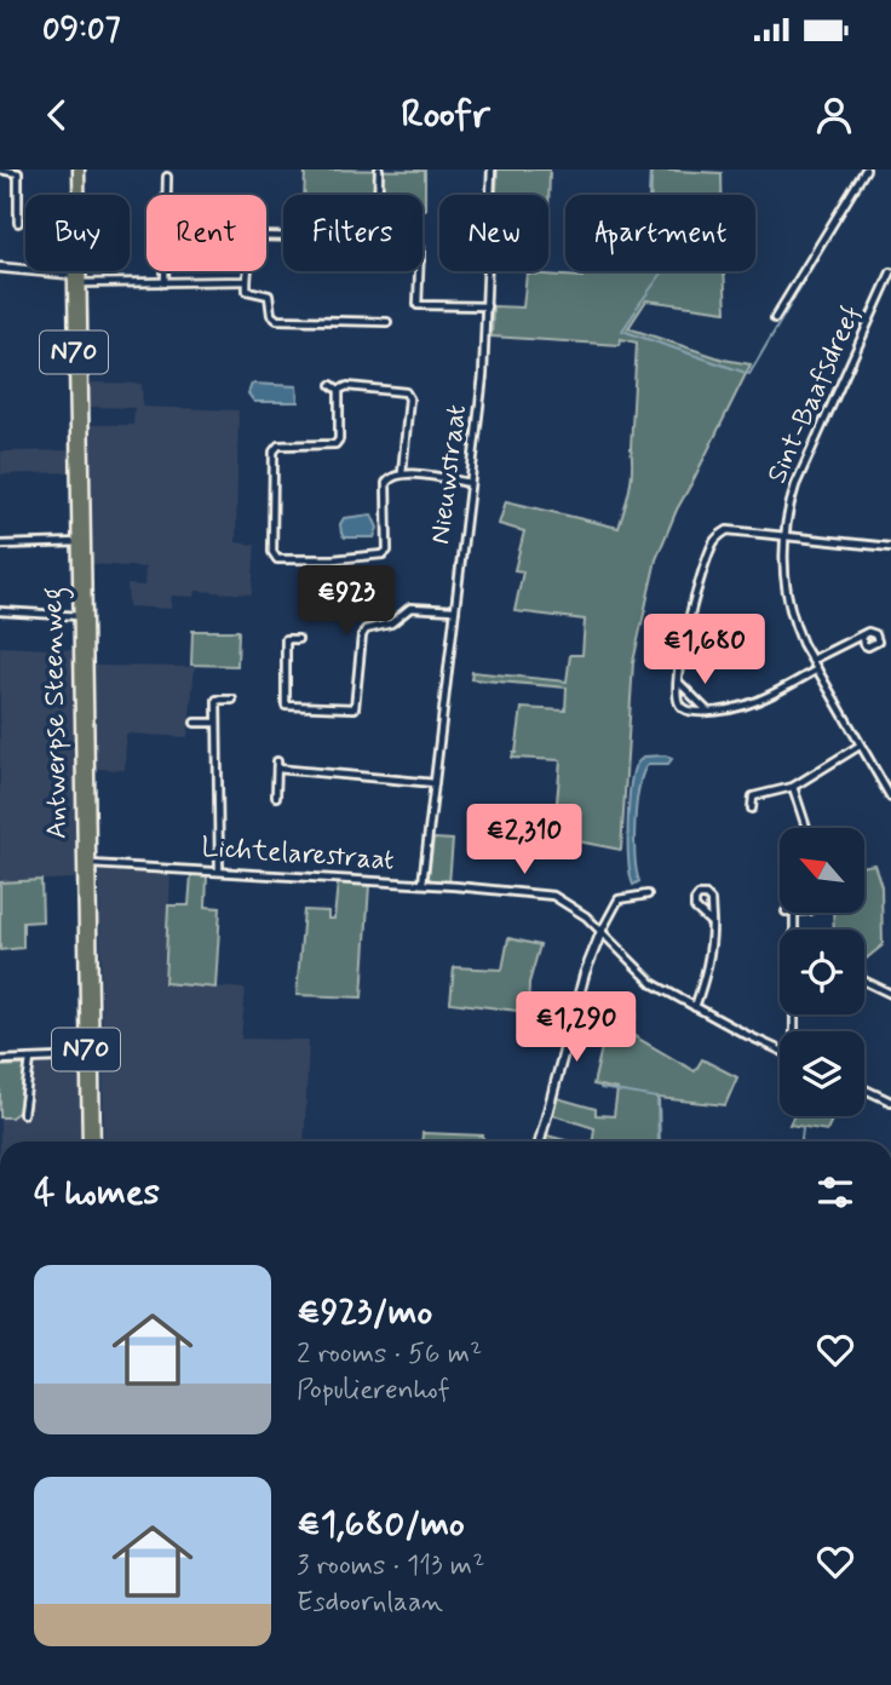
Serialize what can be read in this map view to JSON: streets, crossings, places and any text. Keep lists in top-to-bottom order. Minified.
{"streets":{"main road":["N70","Antwerpse Steenweg"],"street":["Sint-Baafsdreef","Nieuwstraat","Lichtelarestraat"]},"crossings":[["N70","Antwerpse Steenweg"],["Nieuwstraat","Lichtelarestraat"],["Antwerpse Steenweg","Lichtelarestraat"]],"north":"top left","page":{"status":"09:07","header":"Roofr","chip":["Buy","Rent","Filters","New","Apartment"],"price":["€923","€1,680","€2,310","€1,290"],"heading":"4 homes","list":[{"name":"€923/mo","note":"2 rooms · 56 m² · Populierenhof"},{"name":"€1,680/mo","note":"3 rooms · 113 m² · Esdoornlaan"}]}}
